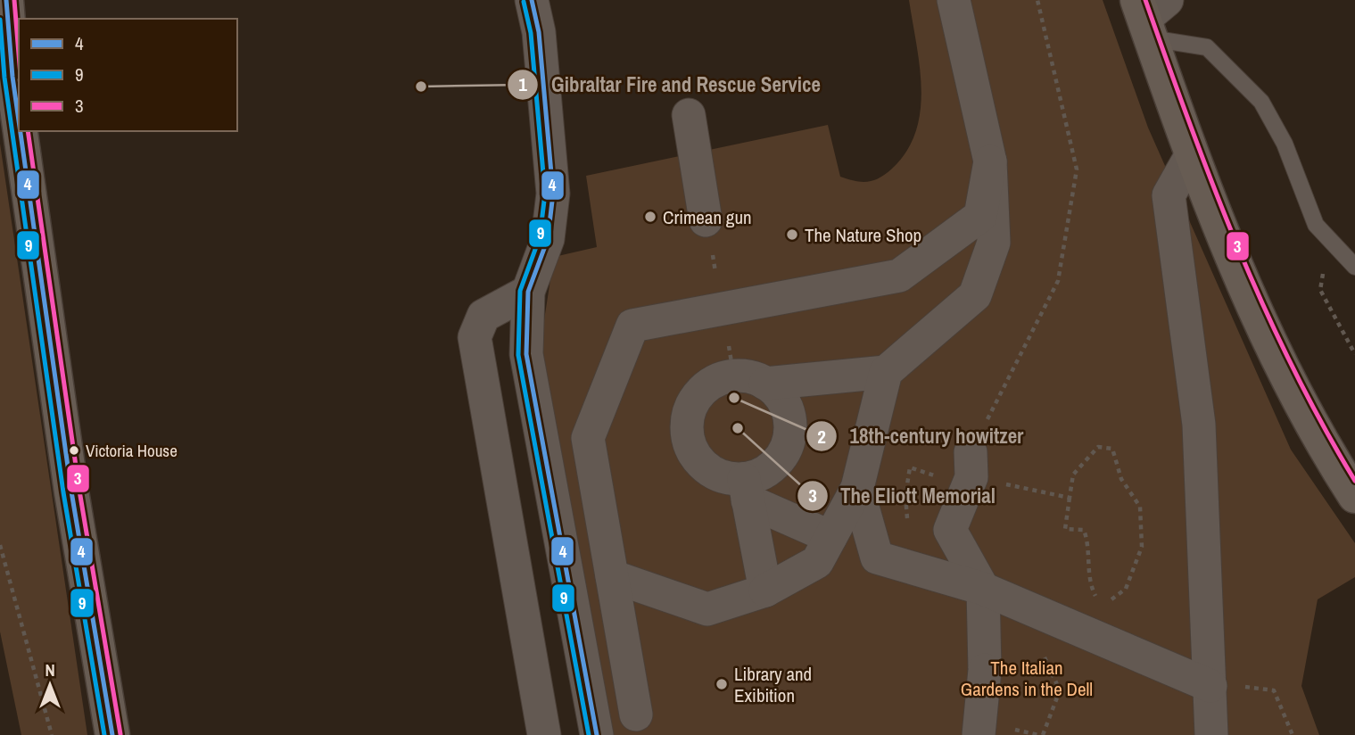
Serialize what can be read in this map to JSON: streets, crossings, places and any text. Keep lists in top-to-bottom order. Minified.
{"parks":["The Italian Gardens in the Dell"],"places":["Gibraltar Fire and Rescue Service","Crimean gun","The Nature Shop","18th-century howitzer","The Eliott Memorial","Victoria House","Library and Exibition"],"lines":["transit line 4","transit line 3","transit line 9"],"legend":["4","9","3"],"north":"top"}
